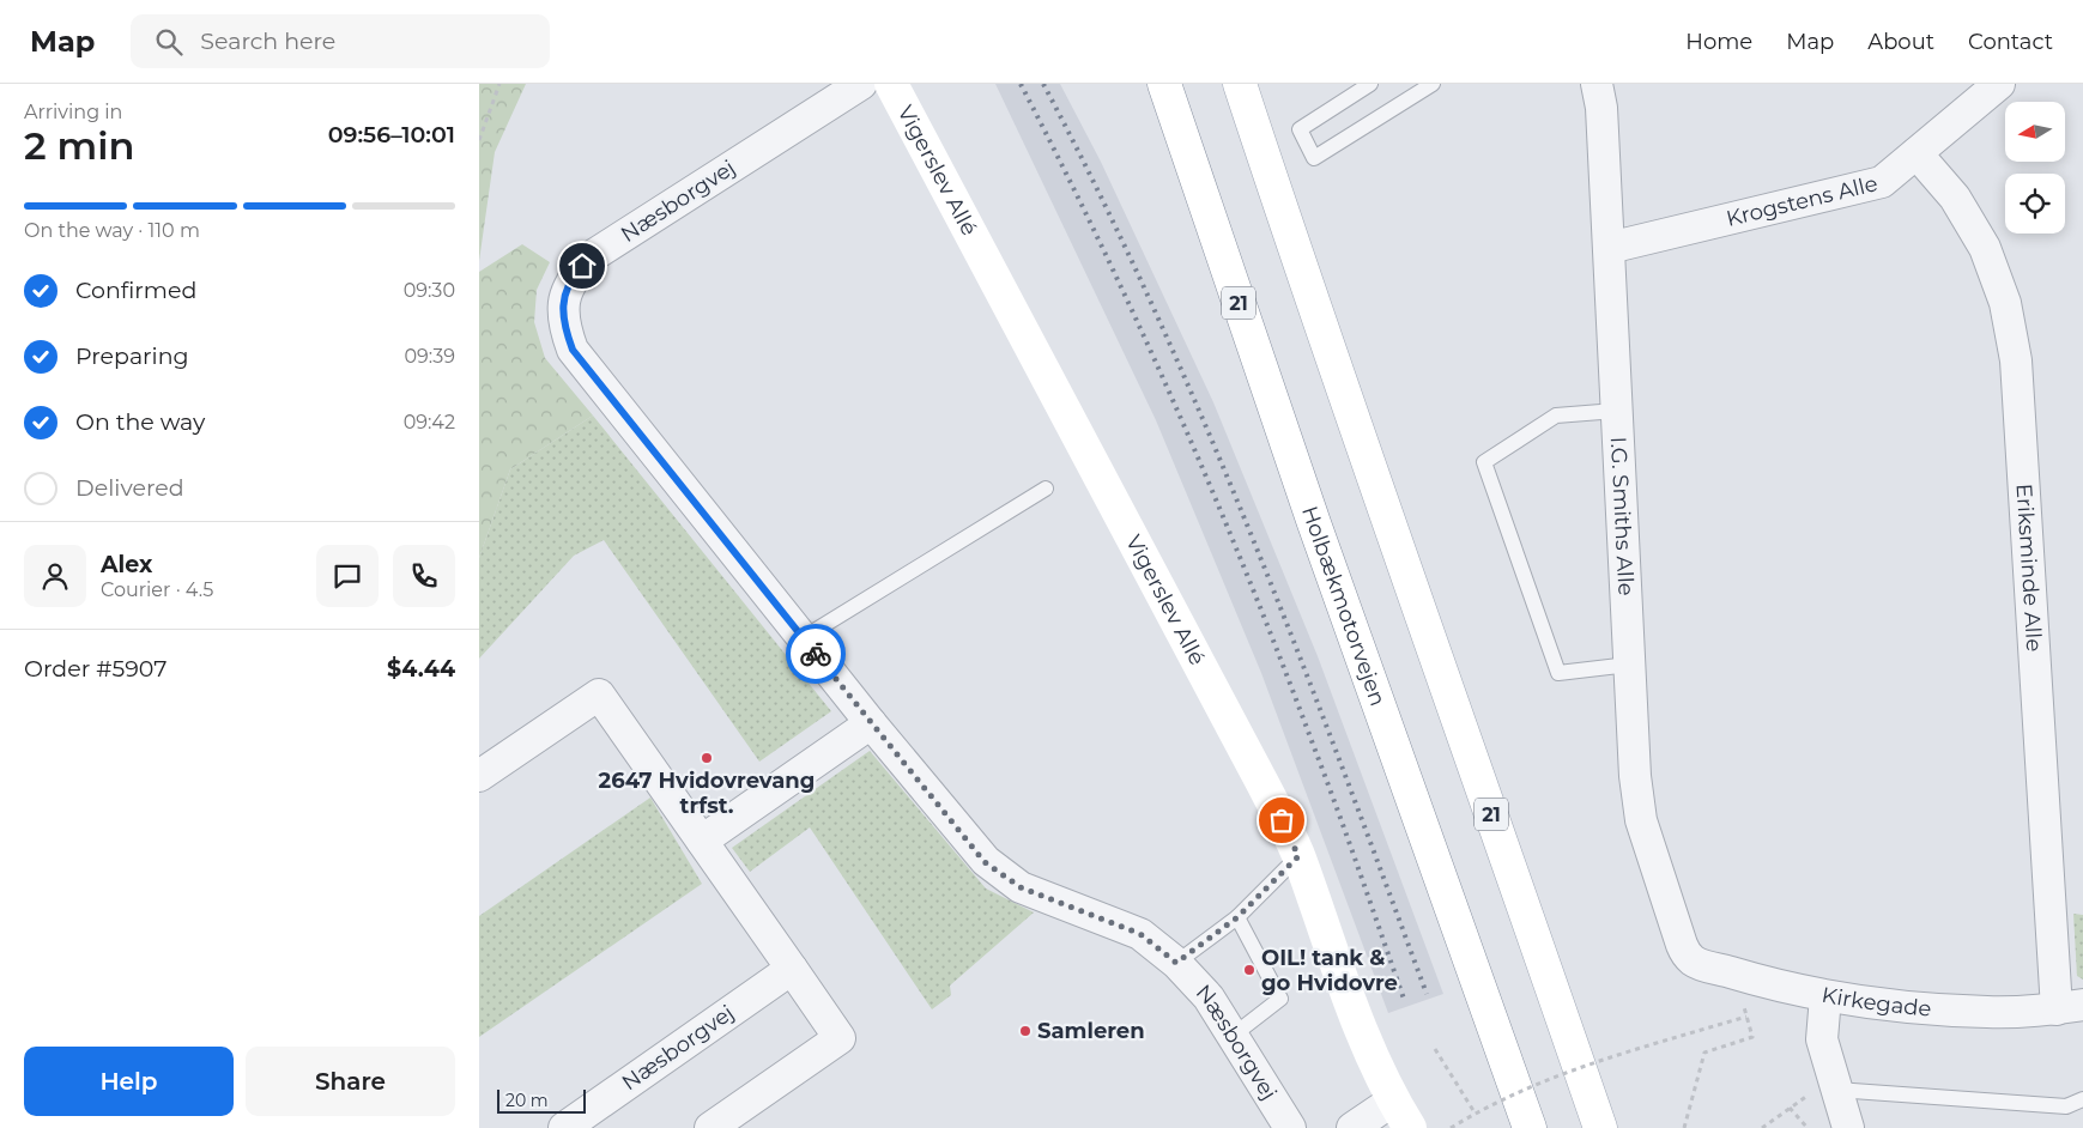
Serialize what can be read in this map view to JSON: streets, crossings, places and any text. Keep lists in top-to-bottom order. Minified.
{"streets":{"main road":["Vigerslev Allé","21","Holbækmotorvejen"],"street":["Krogstens Alle","Næsborgvej","I.G. Smiths Alle","Eriksminde Alle","Kirkegade"]},"crossings":[["Krogstens Alle","I.G. Smiths Alle"],["Krogstens Alle","Eriksminde Alle"],["I.G. Smiths Alle","Kirkegade"],["Eriksminde Alle","Kirkegade"]],"places":["2647 Hvidovrevang trfst.","OIL! tank & go Hvidovre","Samleren"],"scale_bar":"20 m","north":"left","page":{"header":"Map","search":"Search here","nav":["Home","Map","About","Contact"],"heading":["2 min","Arriving in","09:56–10:01"],"panel":["Alex","Courier · 4.5","Order #5907","$4.44"],"bar":"On the way · 110 m","list":[["Confirmed","09:30"],["Preparing","09:39"],["On the way","09:42"],"Delivered"],"buttons":["Help","Share"],"scale":"20 m"}}
